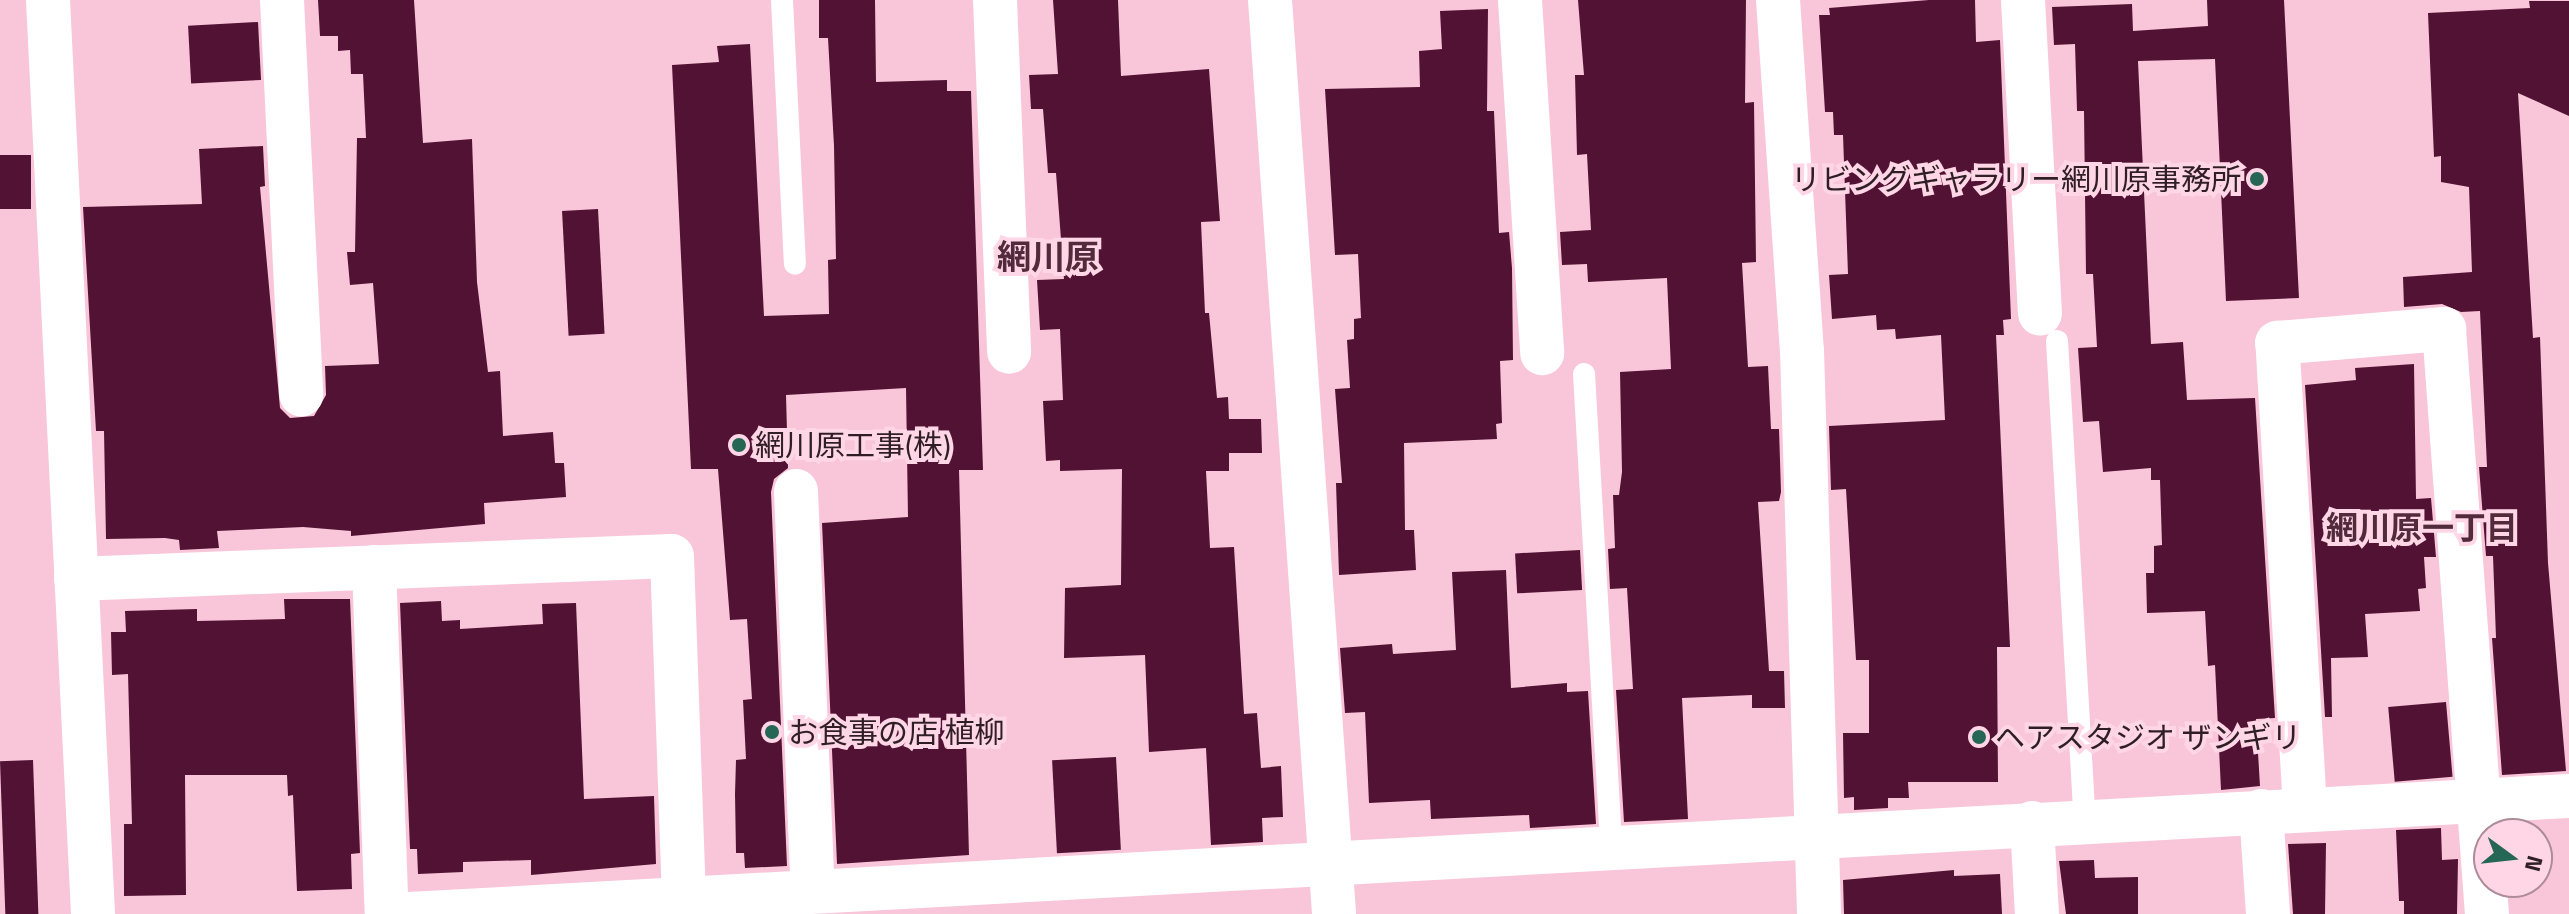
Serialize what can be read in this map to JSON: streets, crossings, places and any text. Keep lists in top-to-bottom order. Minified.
{"districts":["網川原","網川原一丁目"],"places":["リビングギャラリー網川原事務所","網川原工事(株)","お食事の店 植柳","ヘアスタジオ ザンギリ"],"north":"right"}
